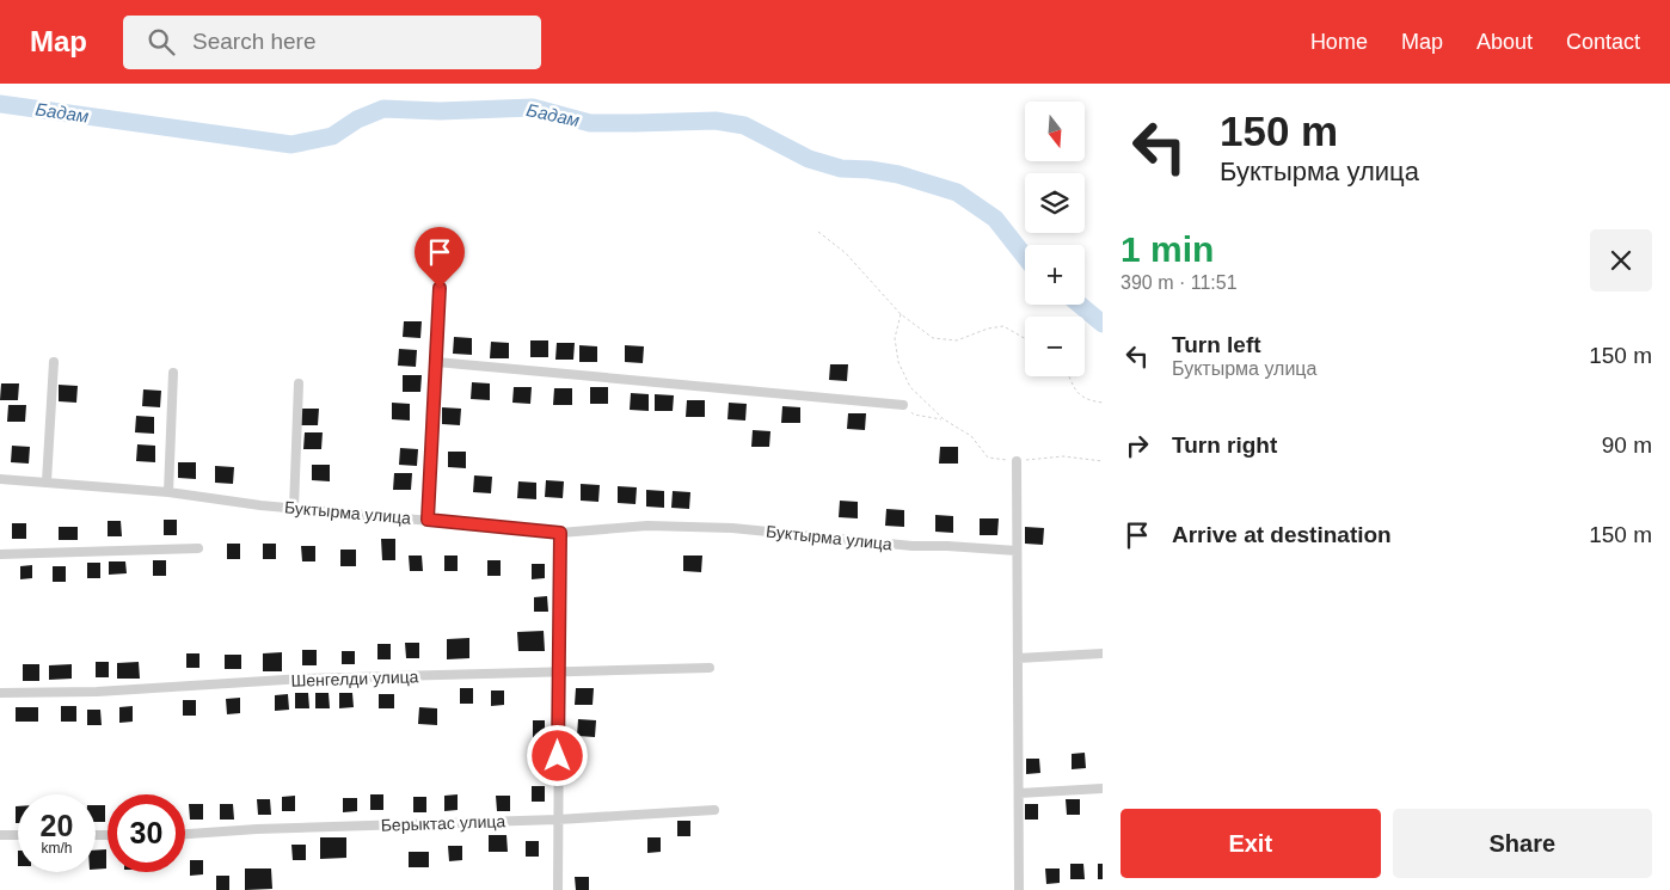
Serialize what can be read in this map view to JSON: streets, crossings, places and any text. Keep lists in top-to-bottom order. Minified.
{"streets":{"street":["Буктырма улица","Шенгелди улица","Берыктас улица"]},"water":["Бадам"],"north":"bottom","page":{"header":"Map","search":"Search here","nav":["Home","Map","About","Contact"],"turn":["150 m","Буктырма улица"],"map_buttons":["+","−"],"heading":["1 min","390 m · 11:51"],"list":[{"name":"Turn left","note":"Буктырма улица","value":"150 m"},{"name":"Turn right","value":"90 m"},{"name":"Arrive at destination","value":"150 m"}],"speed":"20 km/h","limit":"30","buttons":["Exit","Share"]}}
